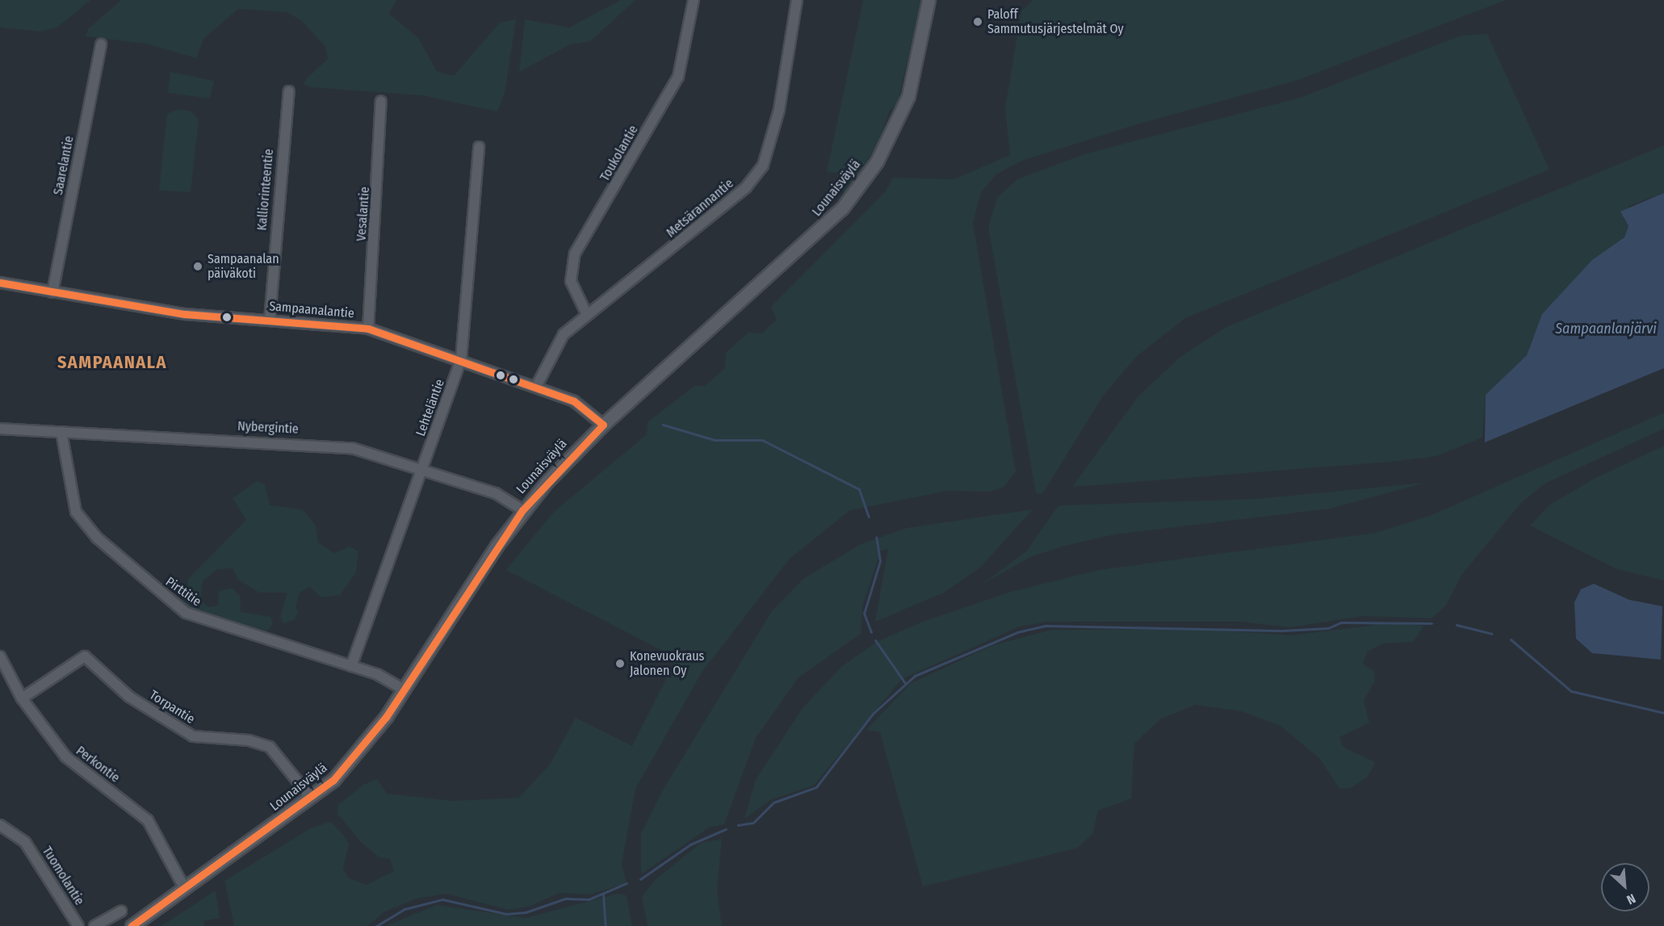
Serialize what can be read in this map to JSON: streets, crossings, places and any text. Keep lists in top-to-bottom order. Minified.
{"streets":{"street":["Toukolantie","Saarelantie","Lounaisväylä","Kalliorinteentie","Metsärannantie","Vesalantie","Sampaanalantie","Lehteläntie","Nybergintie","Pirttitie","Torpantie","Perkontie","Tuomolantie"]},"crossings":[["Toukolantie","Metsärannantie"],["Saarelantie","Sampaanalantie"],["Lounaisväylä","Sampaanalantie"],["Lounaisväylä","Nybergintie"],["Lounaisväylä","Pirttitie"],["Lounaisväylä","Torpantie"],["Lounaisväylä","Perkontie"],["Kalliorinteentie","Sampaanalantie"],["Metsärannantie","Sampaanalantie"],["Vesalantie","Sampaanalantie"],["Sampaanalantie","Lehteläntie"],["Lehteläntie","Nybergintie"],["Lehteläntie","Pirttitie"],["Nybergintie","Pirttitie"],["Torpantie","Perkontie"]],"districts":["SAMPAANALA"],"water":["Sampaanlanjärvi"],"places":["Paloff Sammutusjärjestelmät Oy","Sampaanalan päiväkoti","Konevuokraus Jalonen Oy"],"north":"bottom right"}
